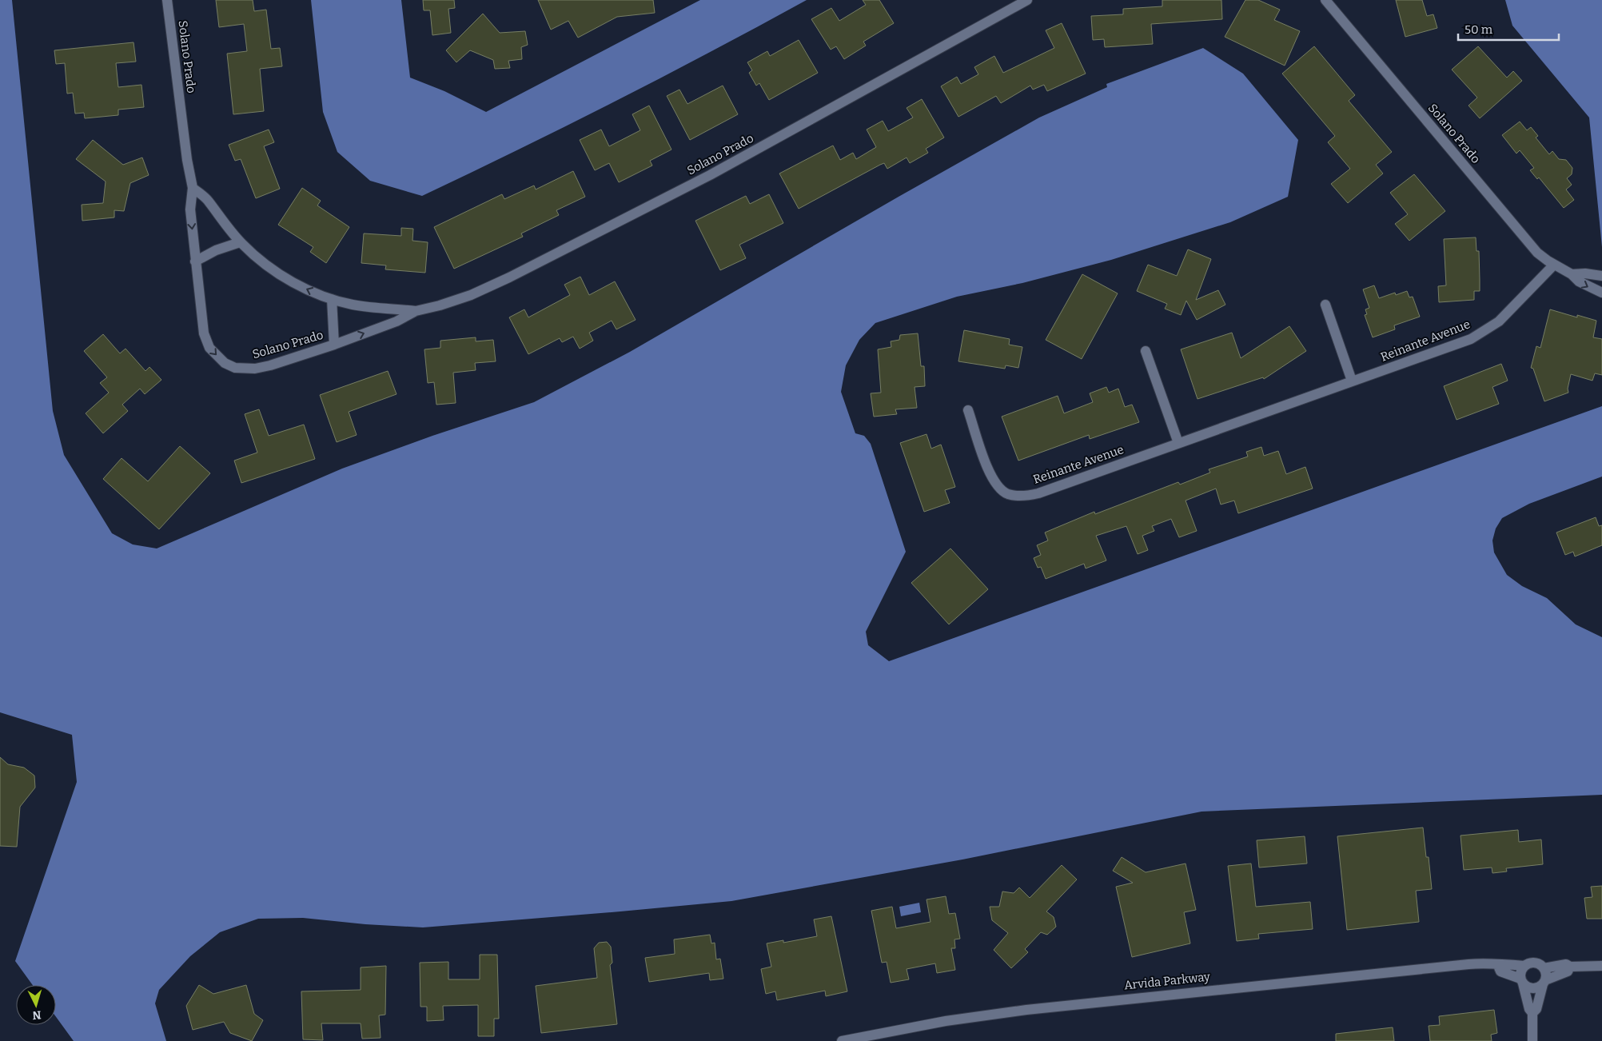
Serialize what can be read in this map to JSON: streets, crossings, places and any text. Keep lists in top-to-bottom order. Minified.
{"streets":{"street":["Solano Prado","Reinante Avenue","Arvida Parkway"]},"crossings":[["Solano Prado","Reinante Avenue"]],"scale_bar":"50 m","north":"bottom"}
